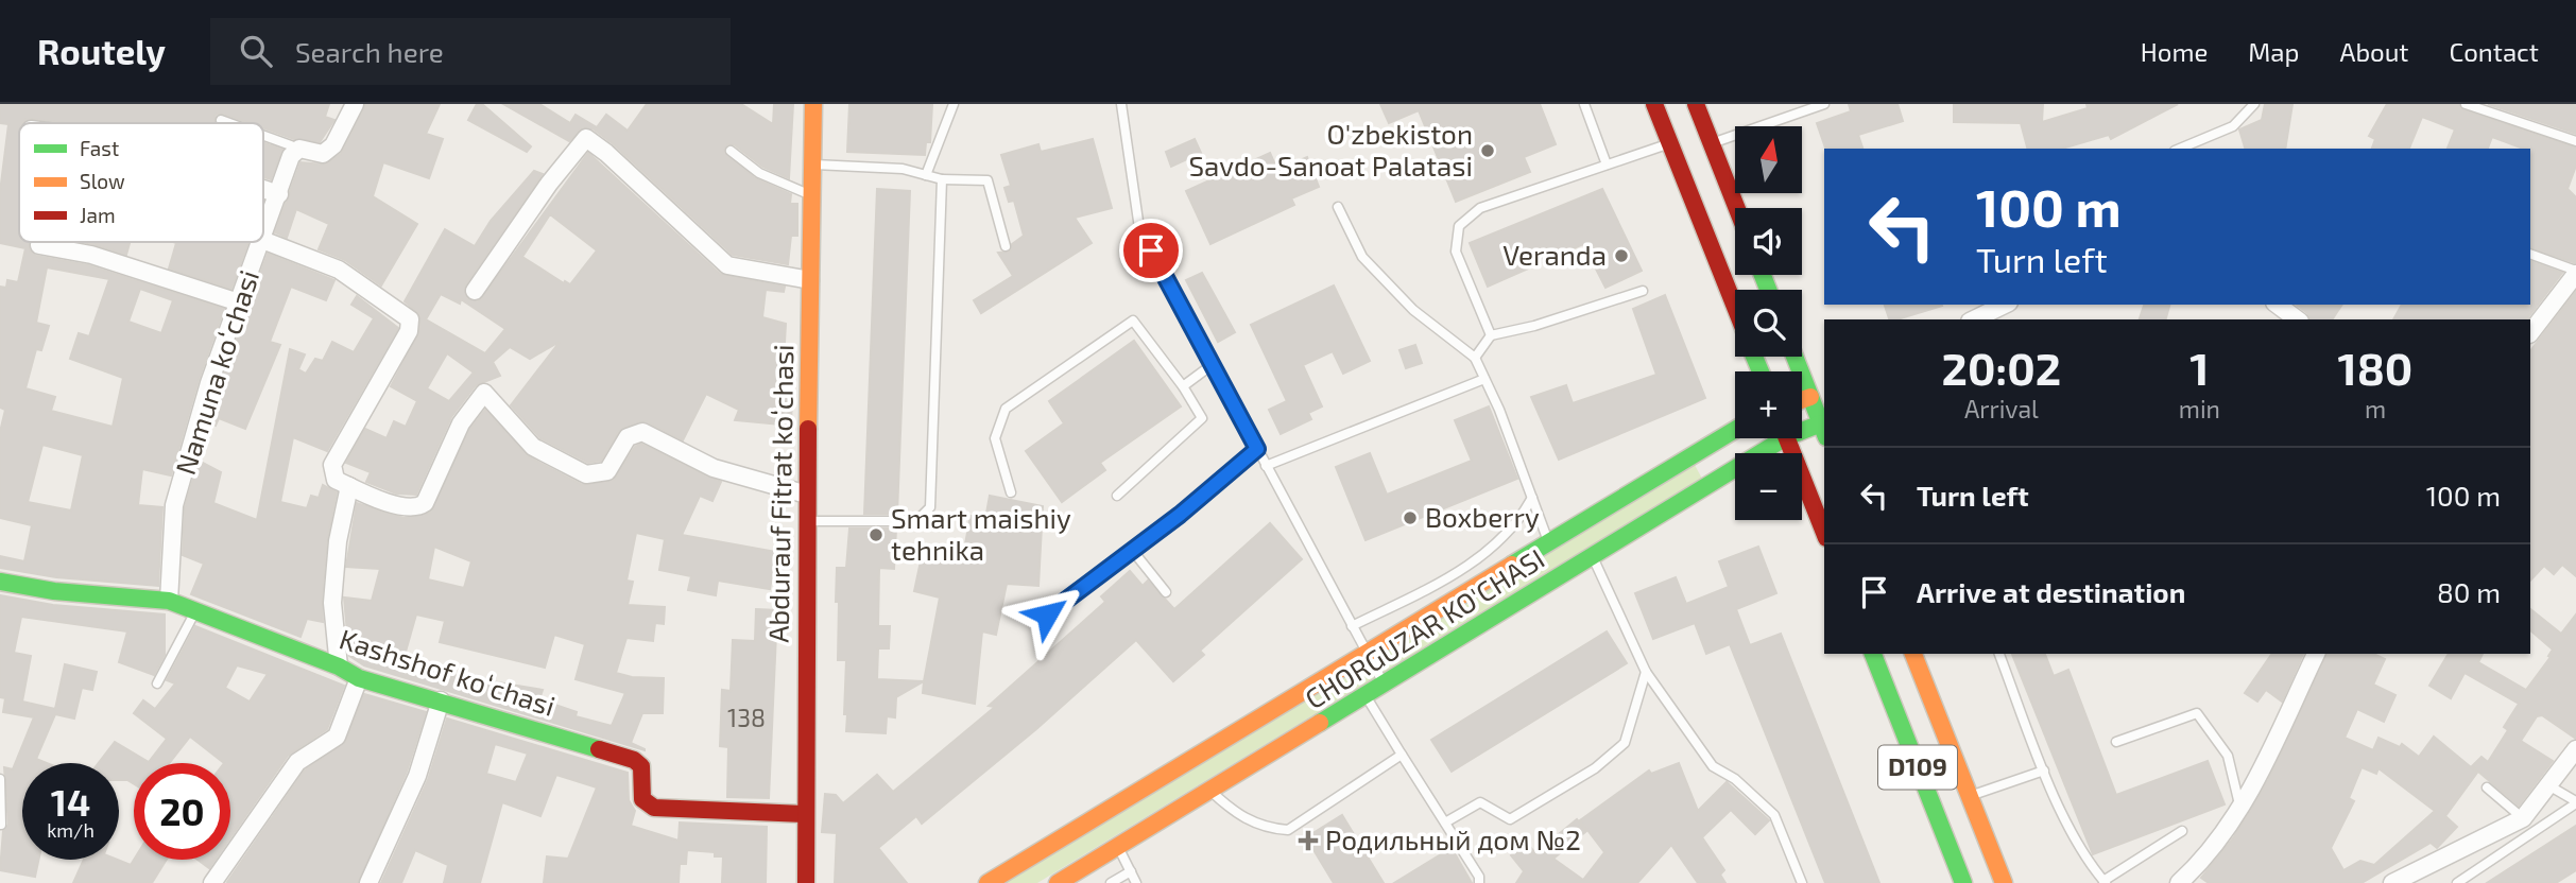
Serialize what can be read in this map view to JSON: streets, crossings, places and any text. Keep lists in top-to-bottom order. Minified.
{"streets":{"main road":["Abdurauf Fitrat koʻchasi","CHORGUZAR KO'CHASI","Kashshof koʻchasi","D109"],"street":["Namuna koʻchasi"]},"crossings":[["Namuna koʻchasi","Kashshof koʻchasi"],["Abdurauf Fitrat koʻchasi","Kashshof koʻchasi"]],"places":{"other":["O'zbekiston Savdo-Sanoat Palatasi","Veranda","Boxberry","Smart maishiy tehnika"],"health":["Родильный дом №2"]},"house_numbers":["138"],"legend":["Fast","Slow","Jam"],"north":"top","page":{"header":"Routely","search":"Search here","nav":["Home","Map","About","Contact"],"map_buttons":["+","−"],"turn":["100 m","Turn left"],"eta":["20:02","Arrival","1","min","180","m"],"list":[{"name":"Turn left","value":"100 m"},{"name":"Arrive at destination","value":"80 m"}],"speed":"14 km/h","limit":"20"}}
